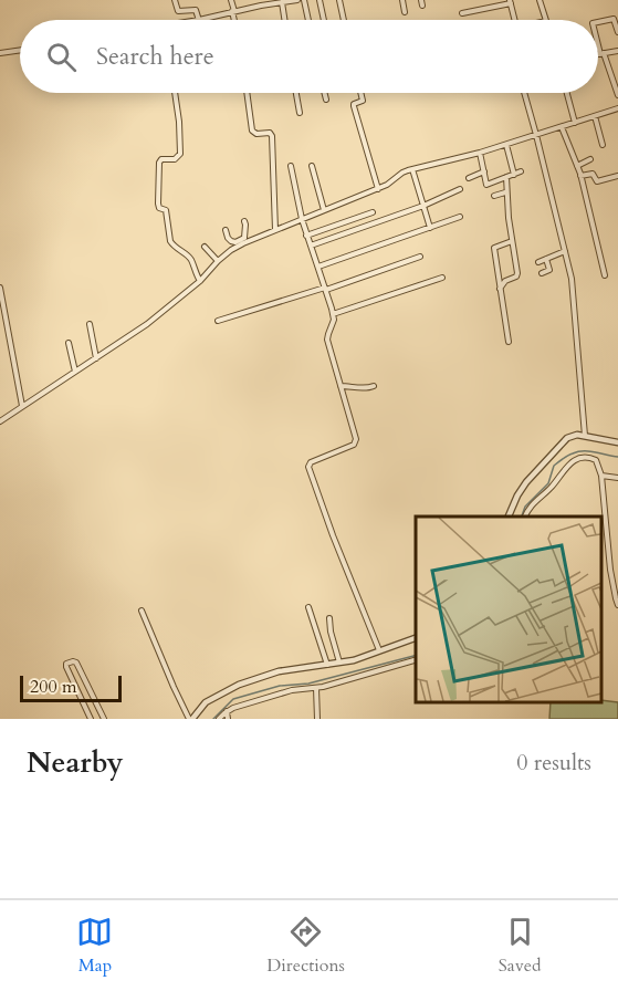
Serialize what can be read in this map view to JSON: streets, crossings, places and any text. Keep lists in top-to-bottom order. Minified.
{"scale_bar":"200 m","page":{"search":"Search here","scale":"200 m","heading":["Nearby","0 results"],"nav":["Map","Directions","Saved"]}}
